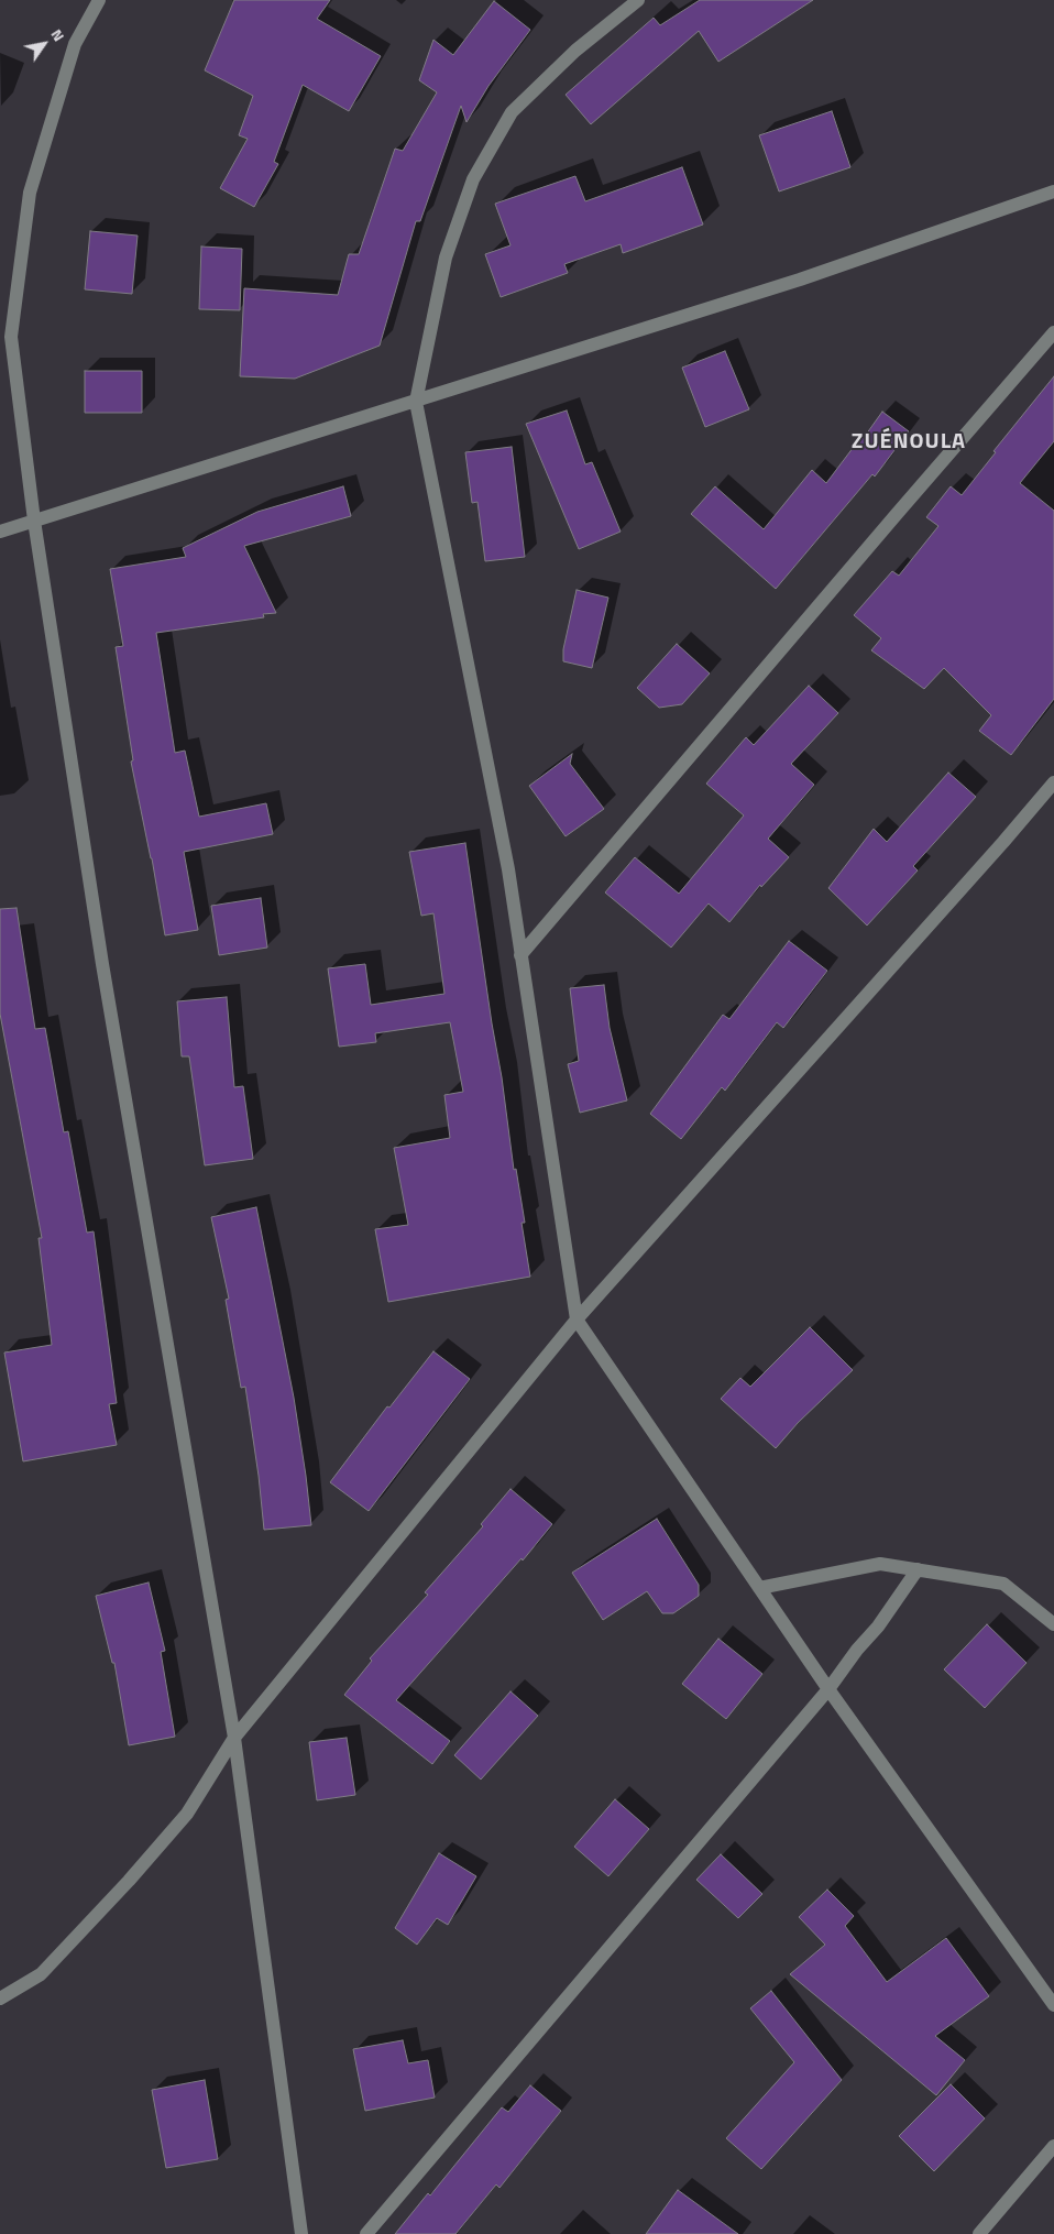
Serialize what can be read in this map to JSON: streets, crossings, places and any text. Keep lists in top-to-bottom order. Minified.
{"districts":["ZUÉNOULA"],"north":"top right"}
